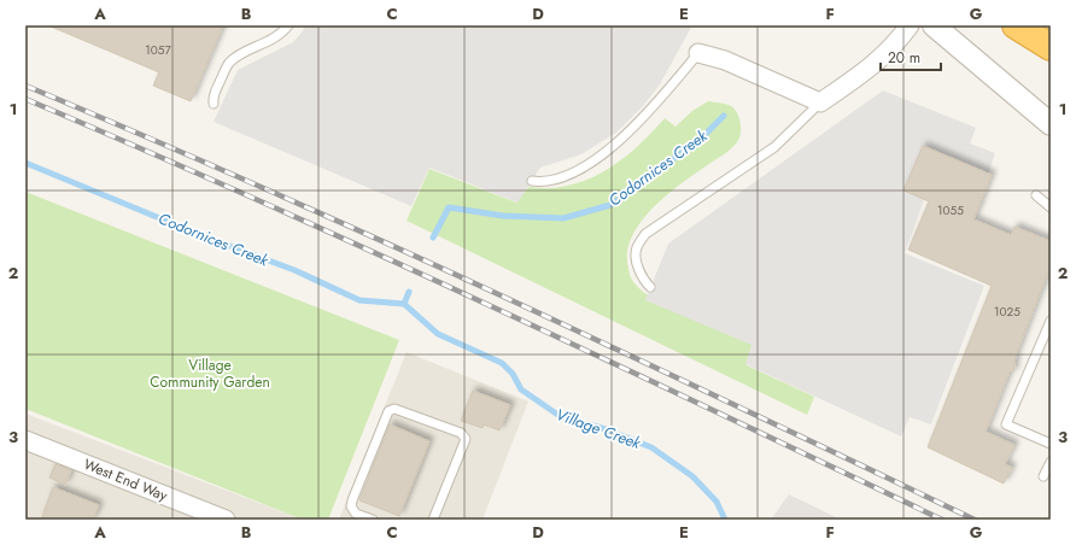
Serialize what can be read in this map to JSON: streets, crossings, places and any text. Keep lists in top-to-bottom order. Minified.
{"streets":{"street":["West End Way"]},"water":["Codornices Creek","Village Creek"],"parks":["Village Community Garden"],"house_numbers":["1057","1055","1025"],"scale_bar":"20 m","grid":{"columns":["A","B","C","D","E","F","G"],"rows":["1","2","3"]}}
